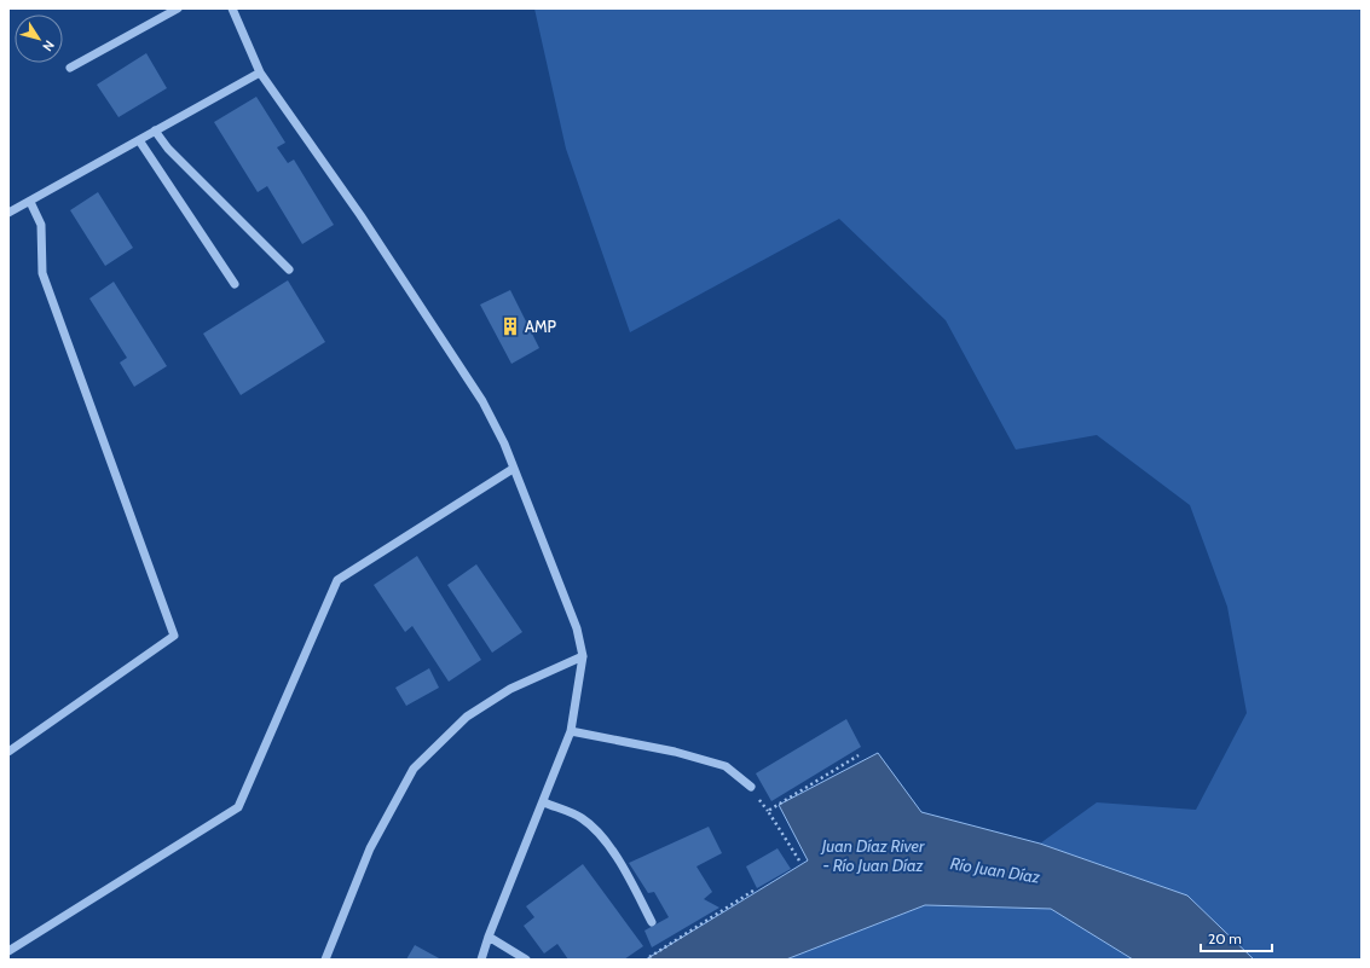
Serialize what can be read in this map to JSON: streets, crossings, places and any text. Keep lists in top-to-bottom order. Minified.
{"water":["Juan Díaz River - Río Juan Díaz","Río Juan Díaz"],"places":{"building":["AMP"]},"scale_bar":"20 m","north":"bottom right"}
